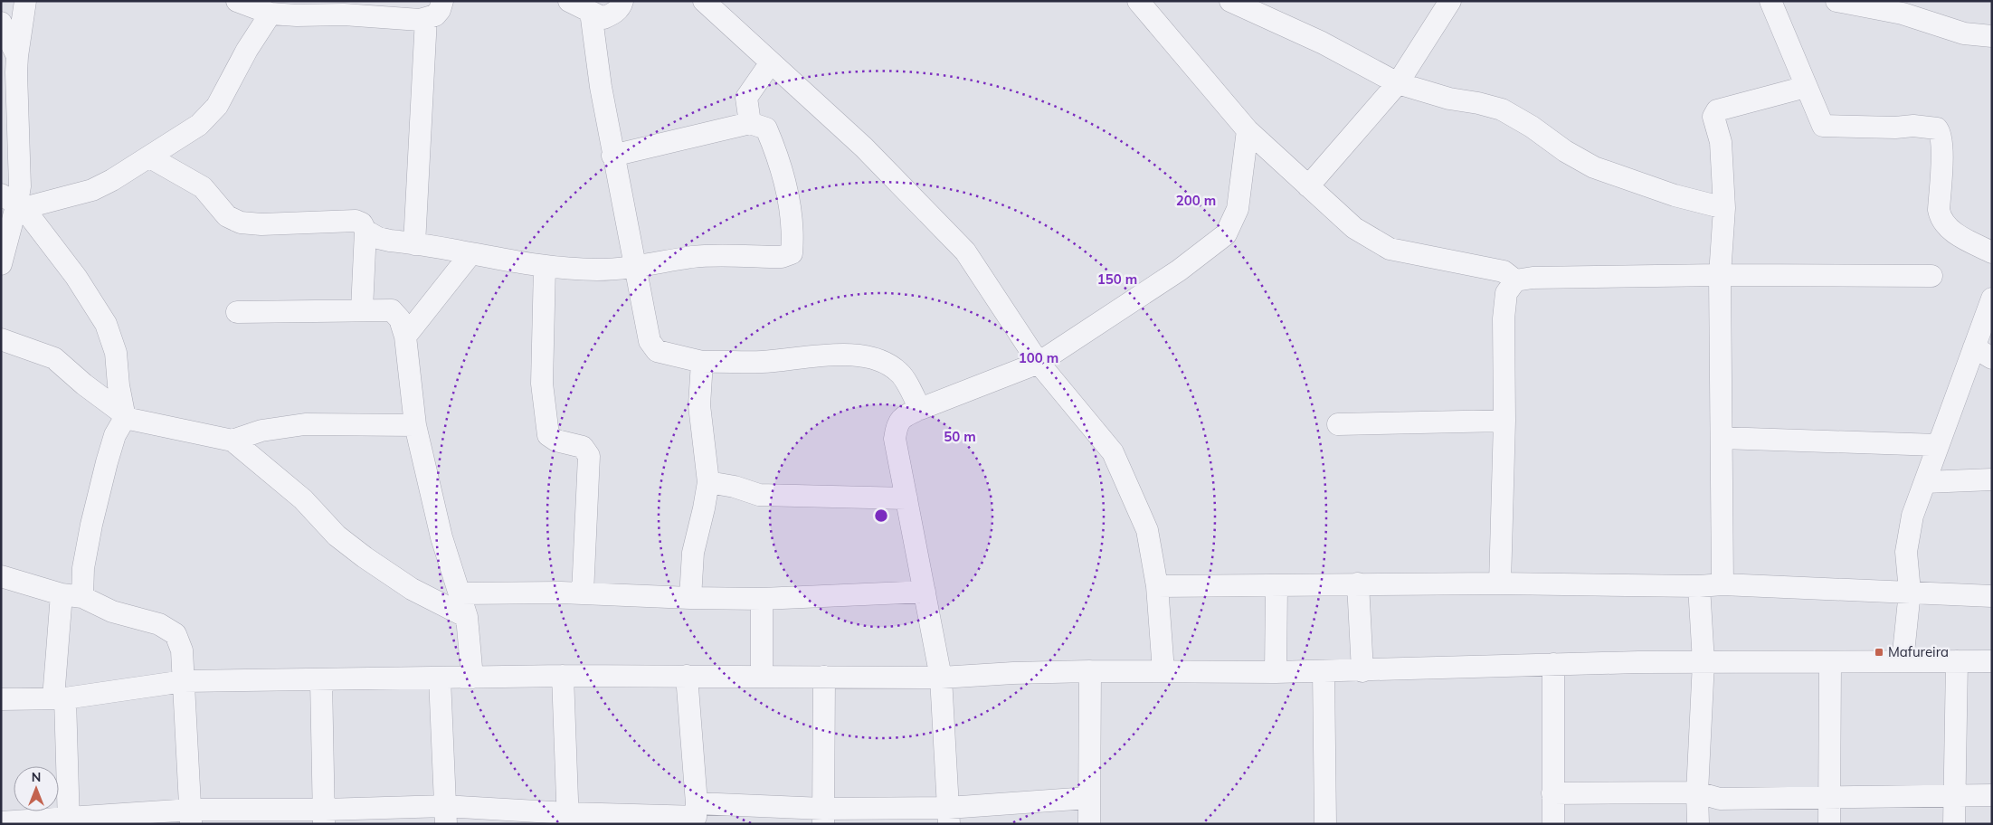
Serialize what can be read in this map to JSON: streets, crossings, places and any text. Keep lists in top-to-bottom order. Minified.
{"places":{"transit":["Mafureira"]},"north":"top","rings":["200 m","150 m","100 m","50 m"]}
